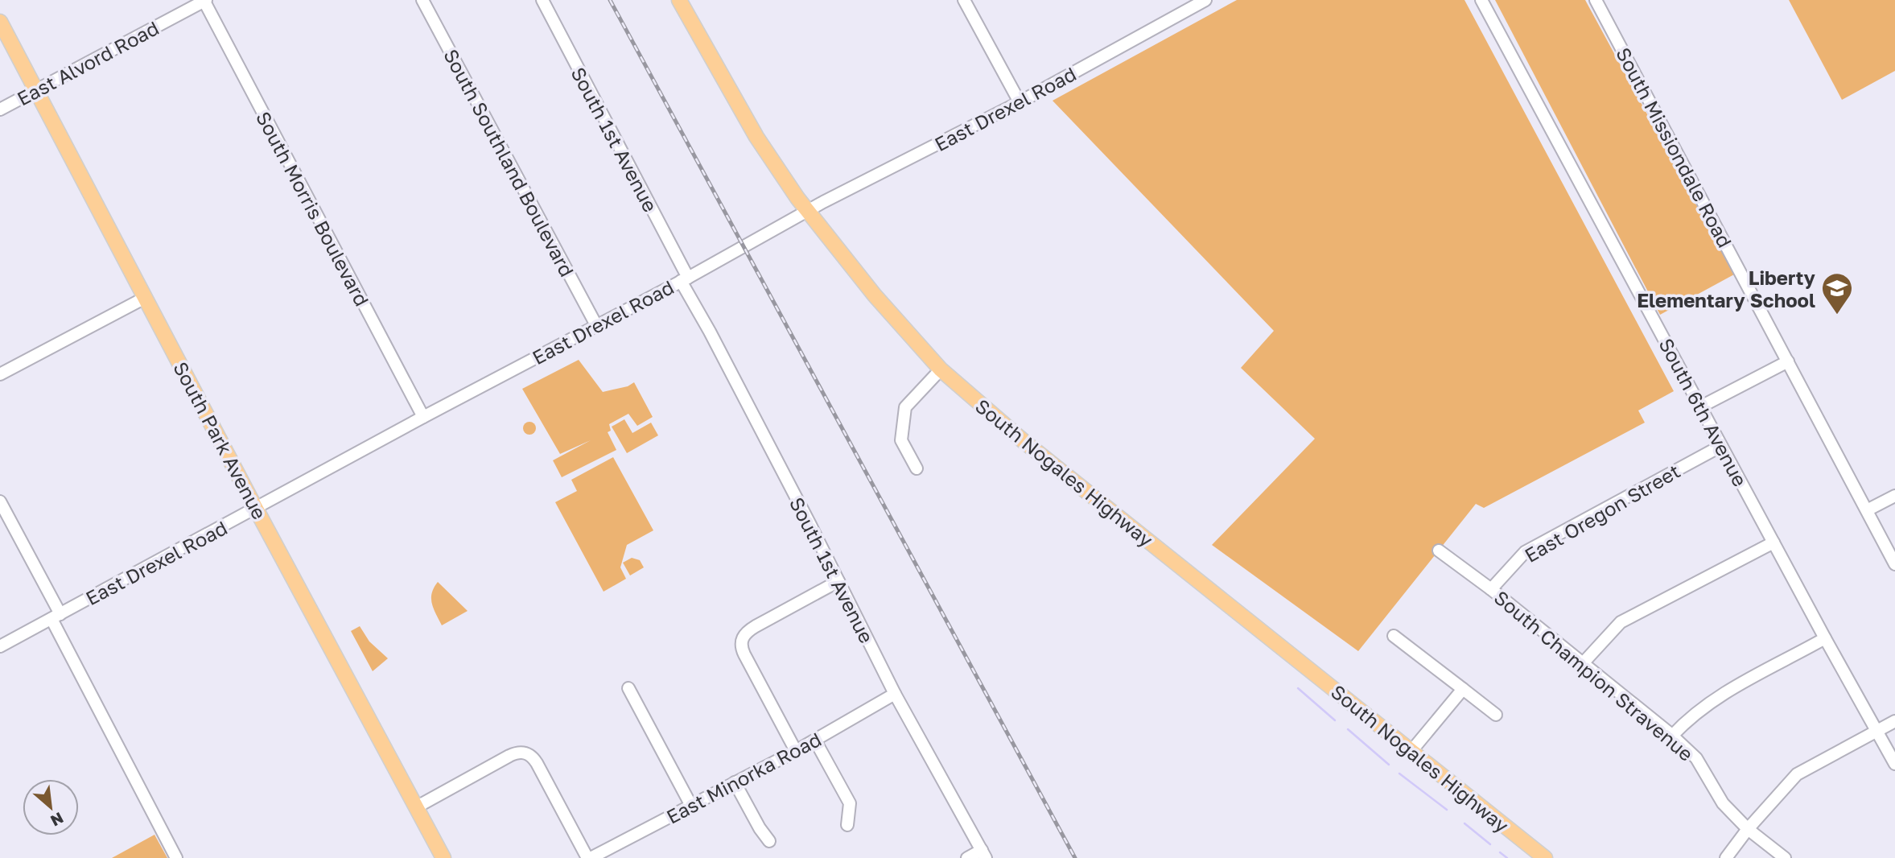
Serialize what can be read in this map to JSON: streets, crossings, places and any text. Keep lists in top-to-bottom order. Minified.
{"streets":{"main road":["South Park Avenue","South Nogales Highway"],"street":["East Alvord Road","East Drexel Road","South 1st Avenue","South Missiondale Road","South Southland Boulevard","South Morris Boulevard","South 6th Avenue","East Oregon Street","South Champion Stravenue","East Minorka Road"]},"crossings":[["East Alvord Road","South Morris Boulevard"],["East Alvord Road","South Park Avenue"],["East Drexel Road","South 1st Avenue"],["East Drexel Road","South Southland Boulevard"],["East Drexel Road","South Morris Boulevard"],["East Drexel Road","South Park Avenue"],["East Drexel Road","South Nogales Highway"],["South 1st Avenue","East Minorka Road"],["South 6th Avenue","East Oregon Street"],["East Oregon Street","South Champion Stravenue"]],"places":{"school or university":["Liberty Elementary School"]},"north":"bottom right"}
